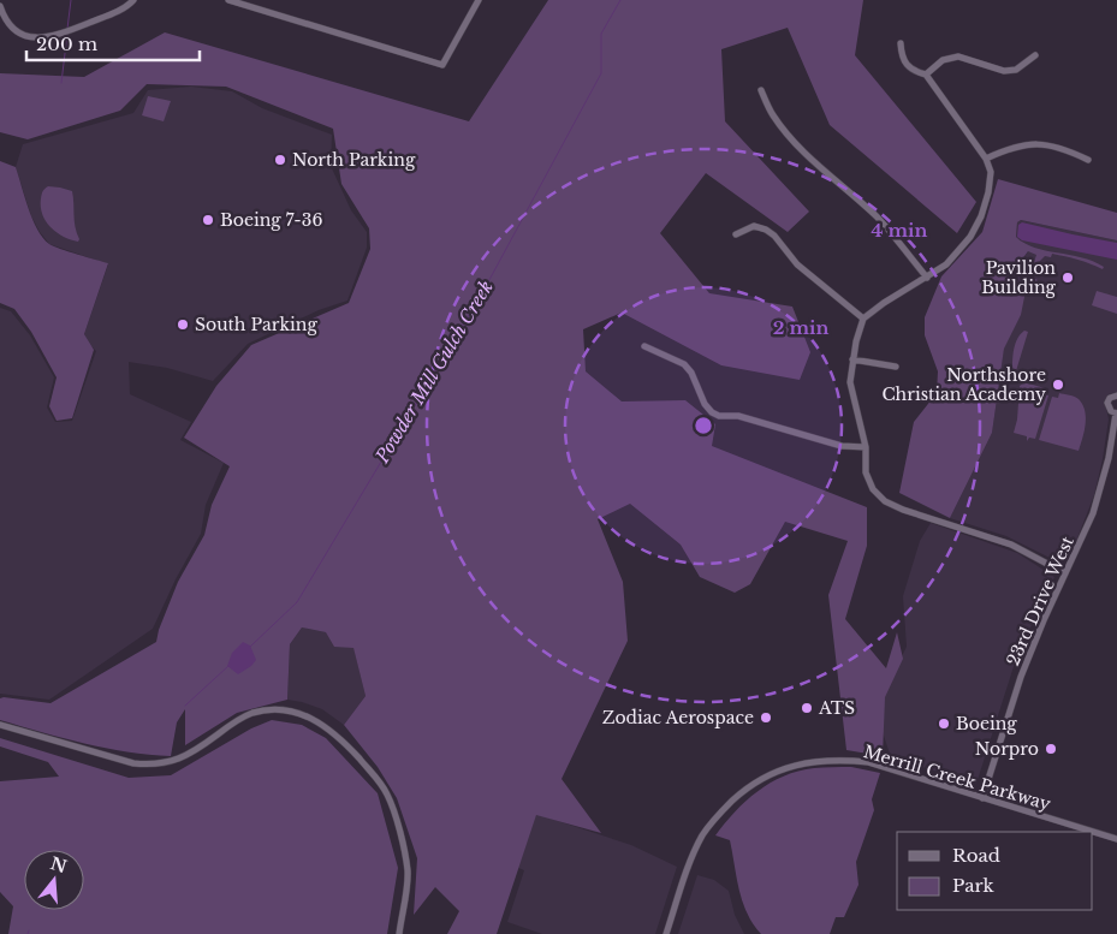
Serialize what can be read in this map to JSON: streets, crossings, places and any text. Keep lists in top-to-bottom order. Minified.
{"streets":{"street":["23rd Drive West","Merrill Creek Parkway"]},"crossings":[["23rd Drive West","Merrill Creek Parkway"]],"water":["Powder Mill Gulch Creek"],"places":["North Parking","Boeing 7-36","Pavilion Building","South Parking","Northshore Christian Academy","ATS","Zodiac Aerospace","Boeing","Norpro"],"legend":["Road","Park"],"scale_bar":"200 m","north":"top","rings":["4 min","2 min"]}
